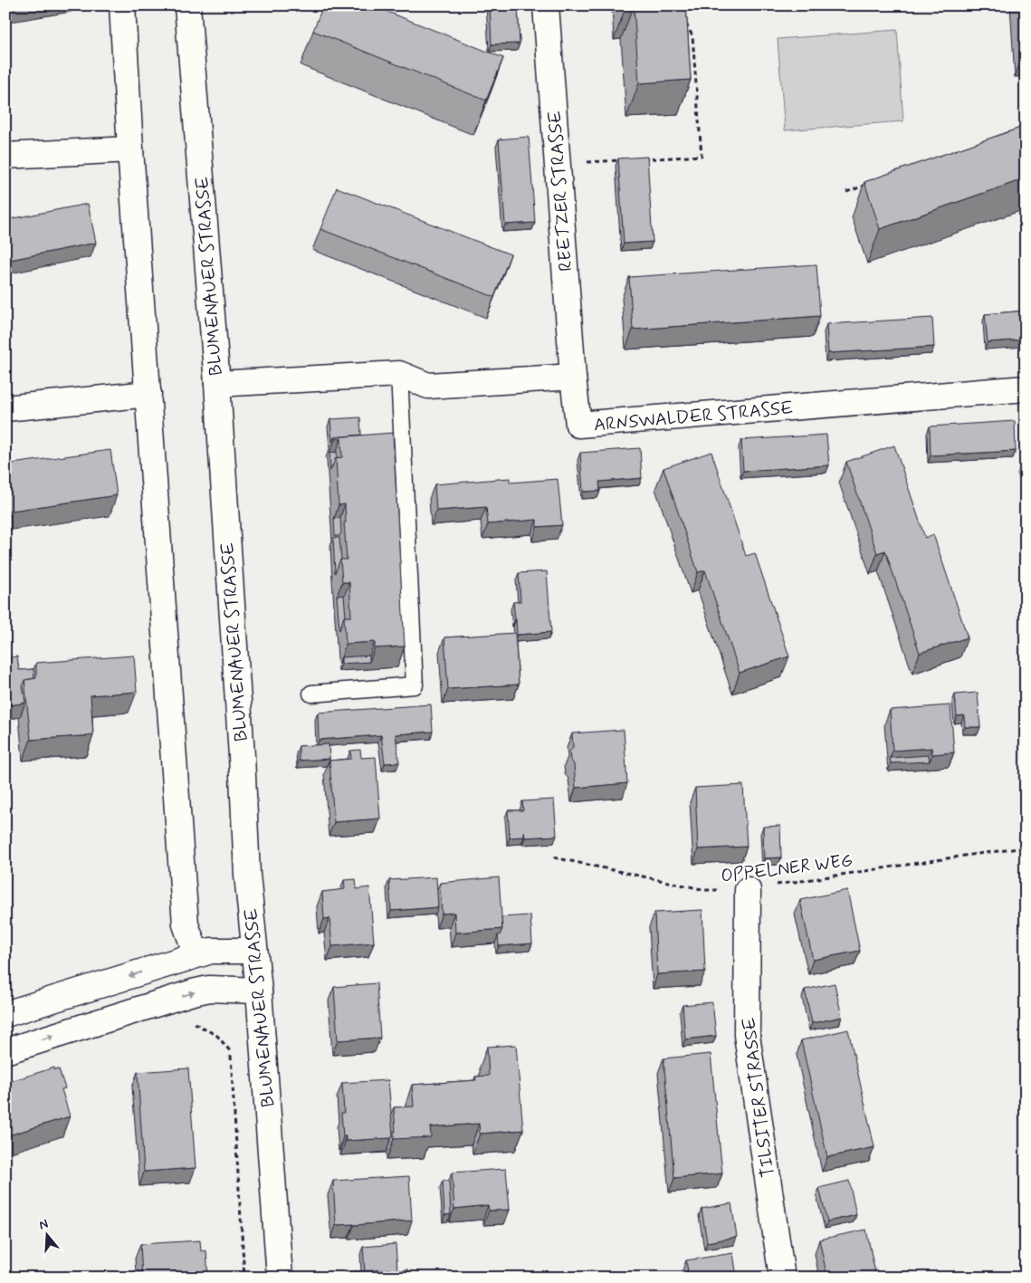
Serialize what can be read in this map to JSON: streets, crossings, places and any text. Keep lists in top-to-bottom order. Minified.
{"streets":{"street":["REETZER STRASSE","BLUMENAUER STRASSE","ARNSWALDER STRASSE","TILSITER STRASSE"],"path":["OPPELNER WEG"]},"crossings":[["REETZER STRASSE","ARNSWALDER STRASSE"],["OPPELNER WEG","TILSITER STRASSE"]],"north":"top"}
